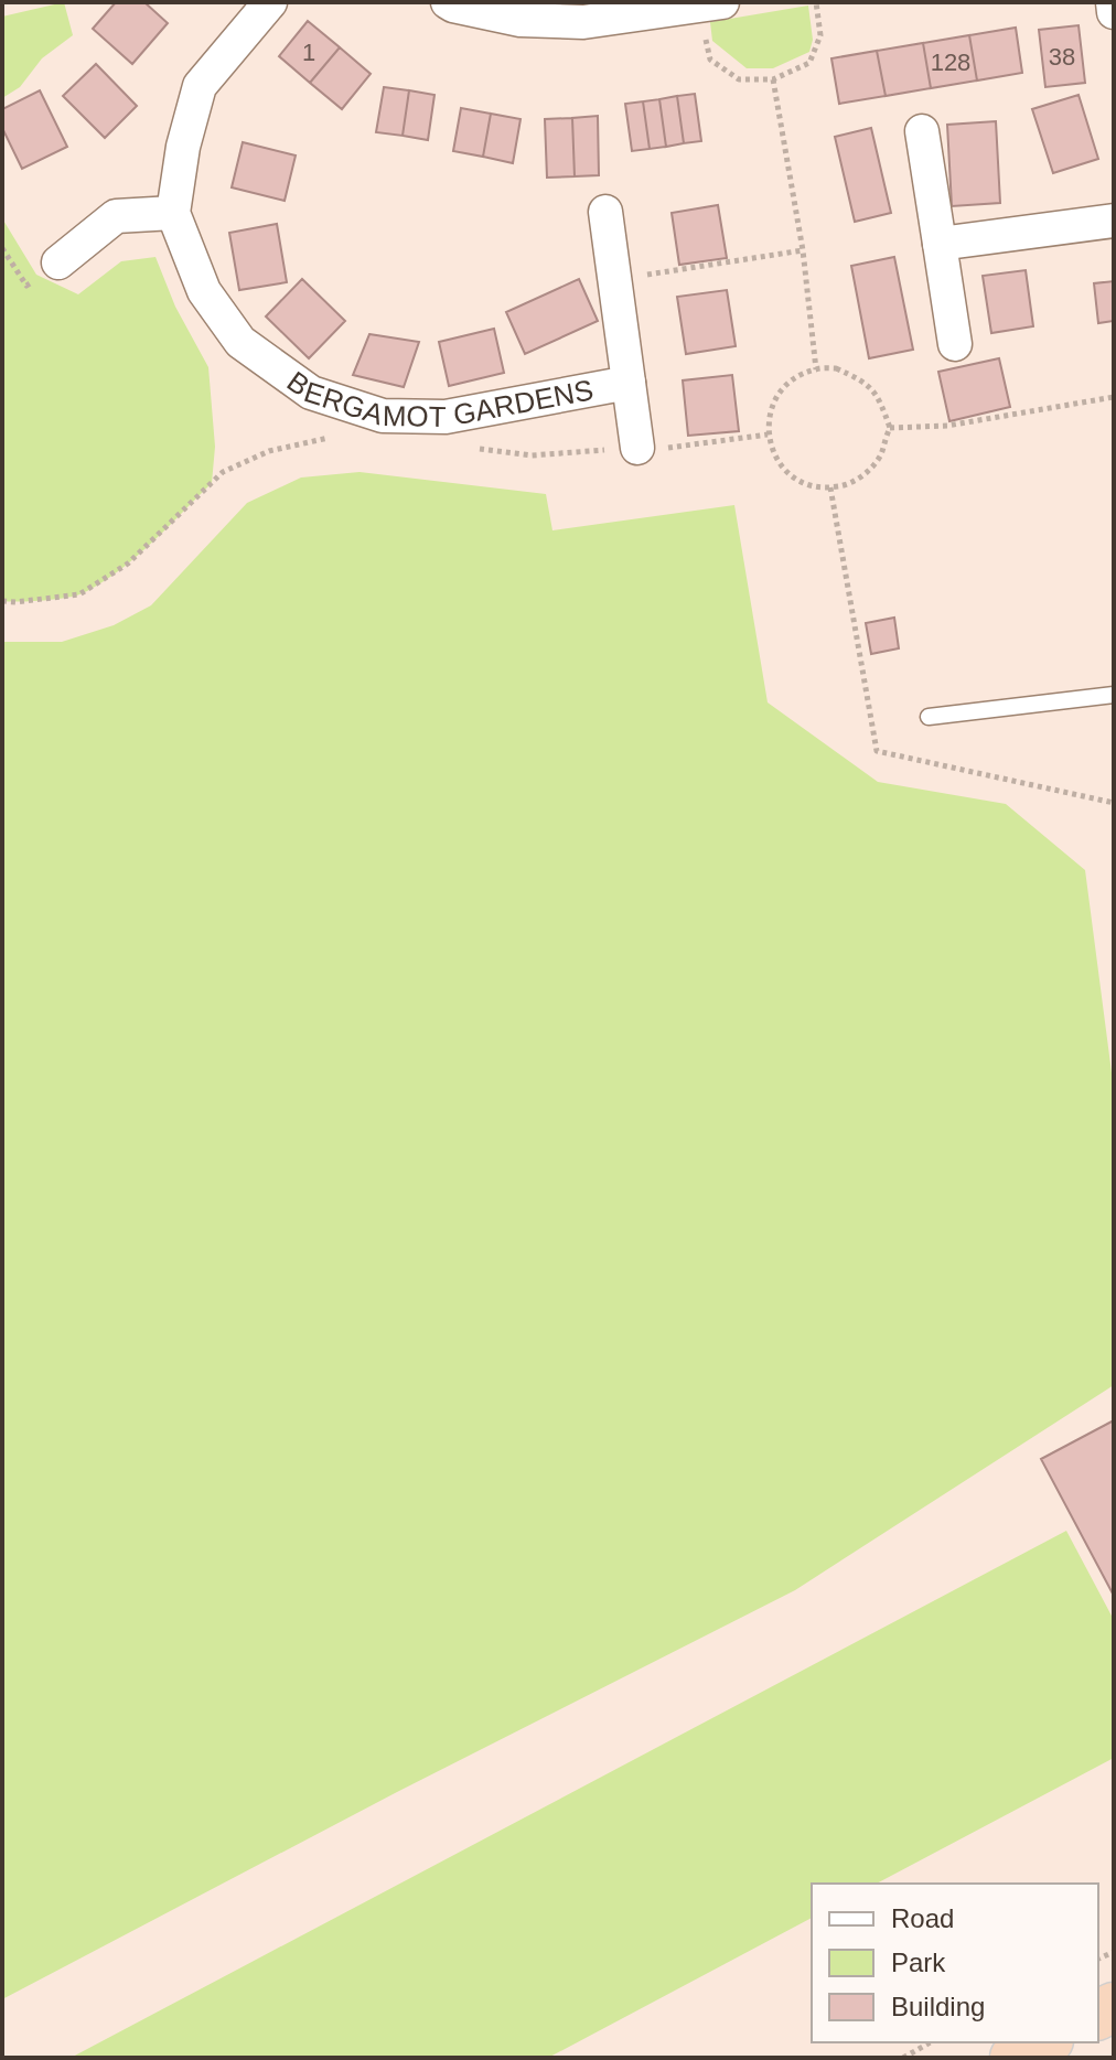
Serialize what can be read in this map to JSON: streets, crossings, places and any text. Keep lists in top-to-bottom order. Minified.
{"streets":{"street":["BERGAMOT GARDENS"]},"house_numbers":["1","38","128"],"legend":["Road","Park","Building"]}
